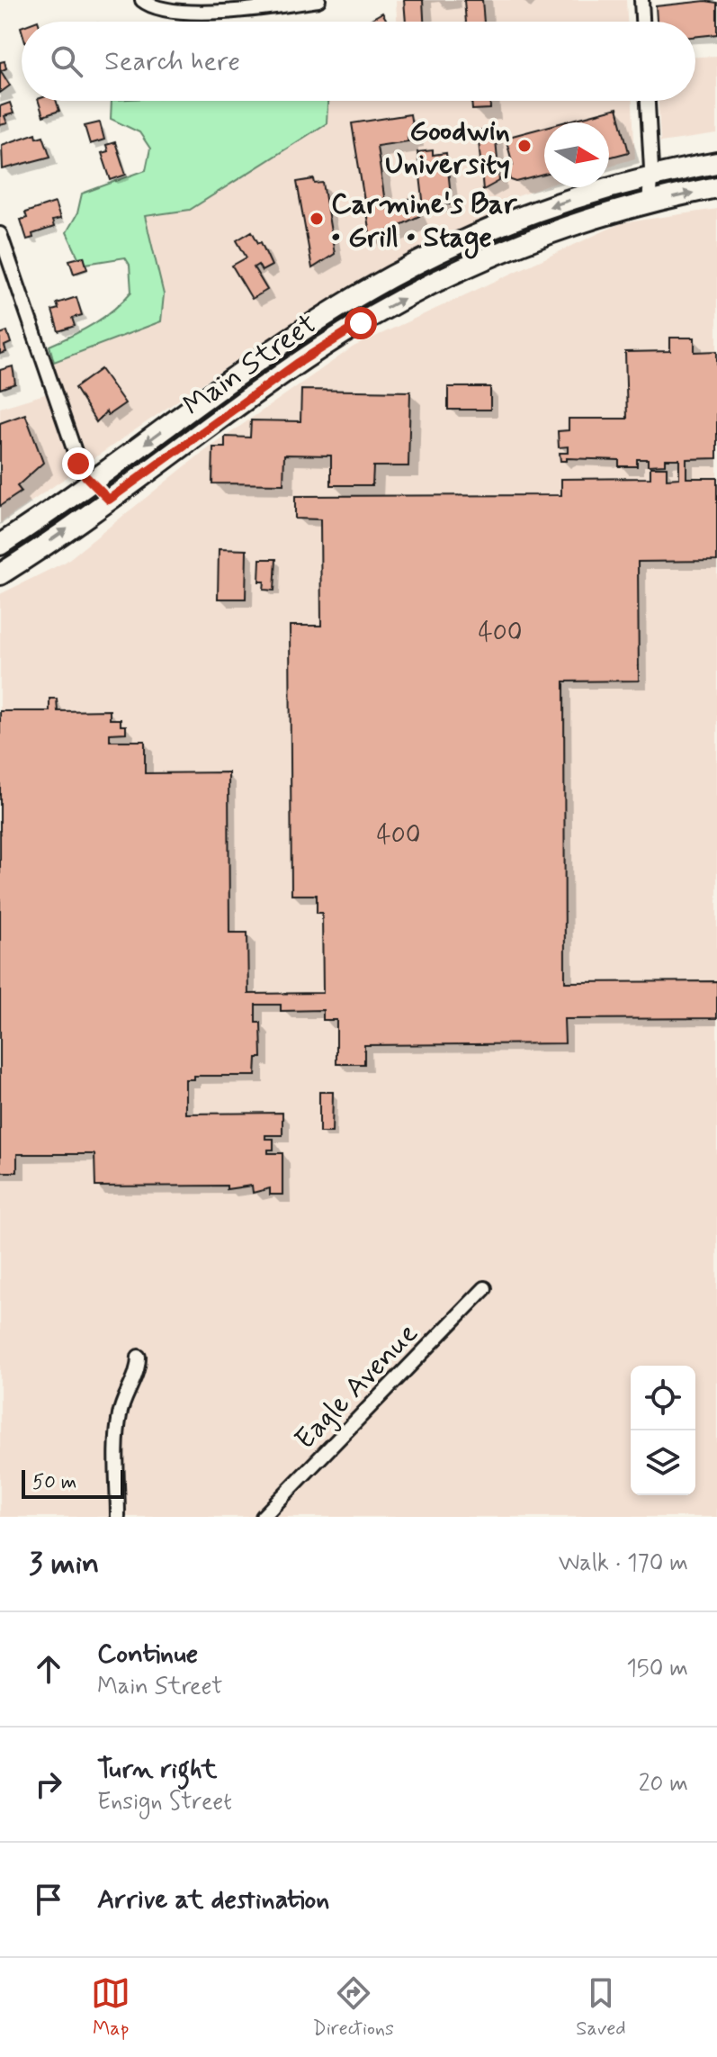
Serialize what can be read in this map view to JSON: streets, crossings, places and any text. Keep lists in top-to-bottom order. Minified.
{"streets":{"main road":["Main Street"],"street":["Eagle Avenue"]},"places":["Goodwin University","Carmine's Bar • Grill • Stage"],"house_numbers":["400","400"],"scale_bar":"50 m","north":"right","page":{"search":"Search here","scale":"50 m","heading":["3 min","Walk · 170 m"],"list":[["Continue","Main Street","150 m"],["Turn right","Ensign Street","20 m"],"Arrive at destination"],"nav":["Map","Directions","Saved"]}}
